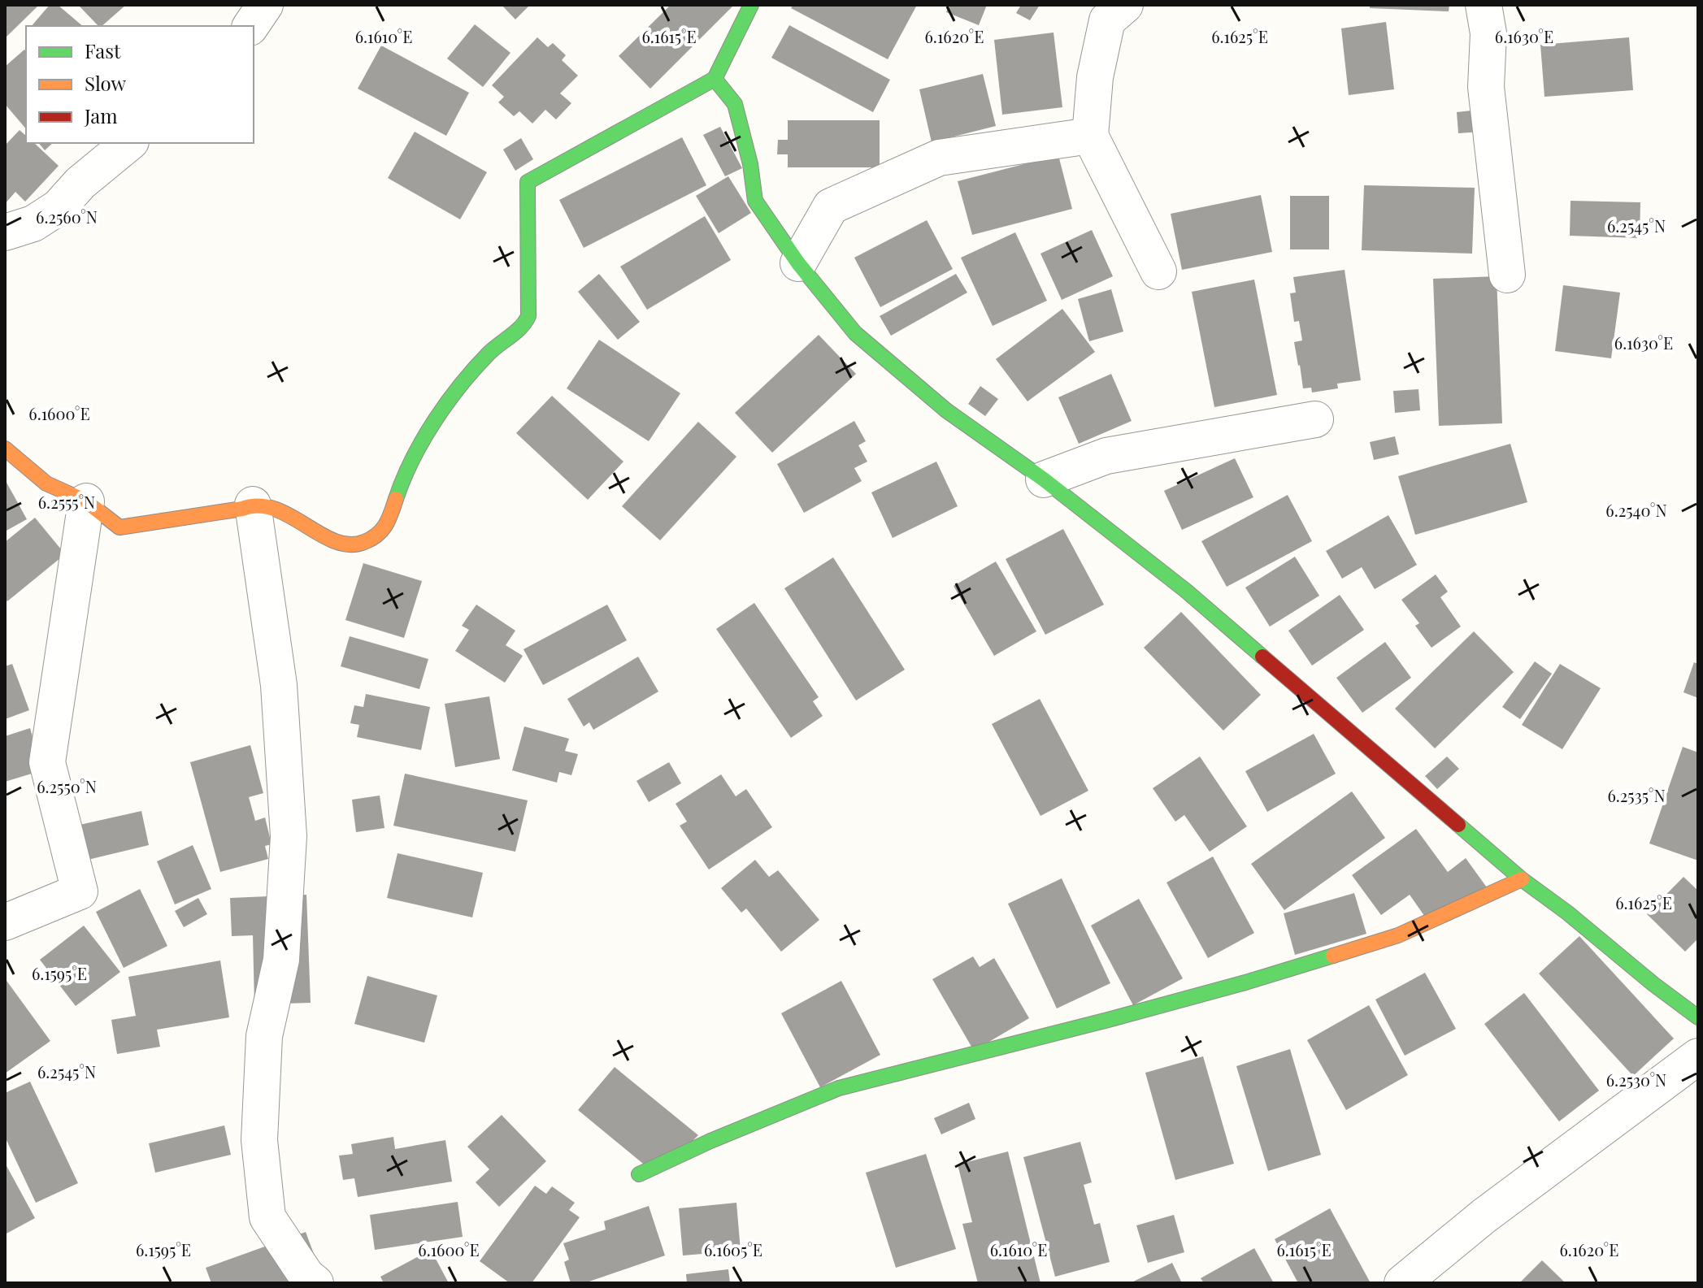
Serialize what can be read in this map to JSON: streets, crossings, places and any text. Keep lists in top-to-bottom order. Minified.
{"legend":["Fast","Slow","Jam"],"coordinates":["6.1610°E","6.1615°E","6.1620°E","6.1625°E","6.1630°E","6.2560°N","6.2545°N","6.1600°E","6.2555°N","6.2540°N","6.2550°N","6.2535°N","6.1595°E","6.2530°N","6.1605°E"]}
